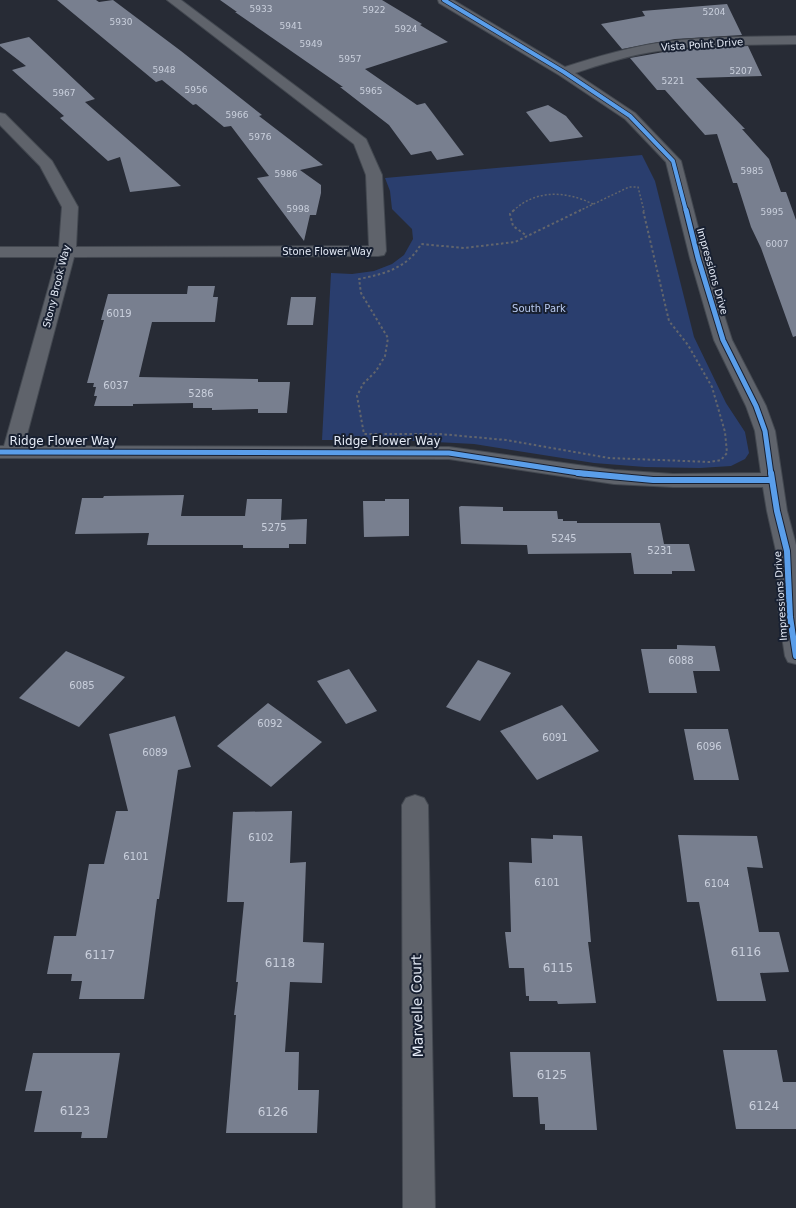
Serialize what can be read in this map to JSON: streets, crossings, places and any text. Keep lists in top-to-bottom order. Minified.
{"streets":{"street":["Vista Point Drive","Stone Flower Way","Impressions Drive","Stony Brook Way","Ridge Flower Way","Marvelle Court"]},"crossings":[["Vista Point Drive","Impressions Drive"],["Stone Flower Way","Stony Brook Way"],["Impressions Drive","Ridge Flower Way"],["Stony Brook Way","Ridge Flower Way"]],"parks":["South Park"],"house_numbers":["5933","5922","5204","5930","5941","5924","5949","5957","5948","5207","5221","5956","5965","5967","5966","5976","5985","5986","5998","5995","6007","6019","6037","5286","5275","5245","5231","6088","6085","6092","6091","6096","6089","6102","6101","6101","6104","6116","6117","6118","6115","6125","6124","6123","6126"]}
